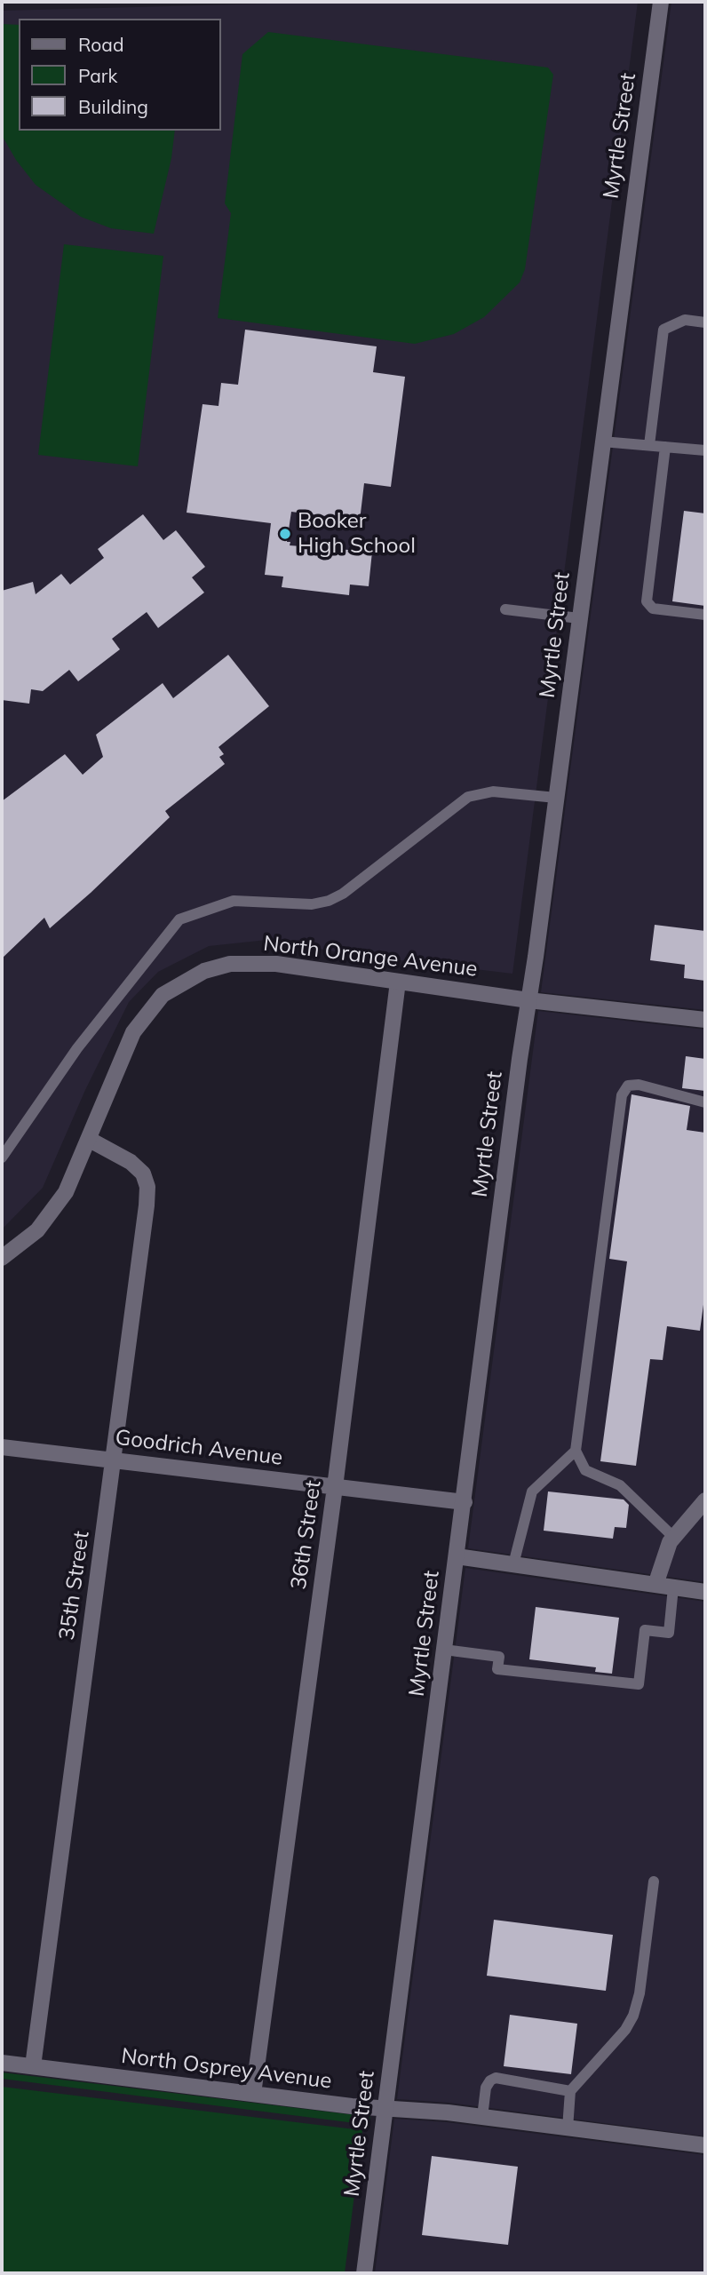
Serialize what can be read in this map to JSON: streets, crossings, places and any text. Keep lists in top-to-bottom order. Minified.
{"streets":{"street":["Myrtle Street","North Orange Avenue","Goodrich Avenue","36th Street","35th Street","North Osprey Avenue"]},"crossings":[["Myrtle Street","North Orange Avenue"],["Myrtle Street","Goodrich Avenue"],["Myrtle Street","North Osprey Avenue"],["North Orange Avenue","36th Street"],["North Orange Avenue","35th Street"],["Goodrich Avenue","36th Street"],["Goodrich Avenue","35th Street"],["36th Street","North Osprey Avenue"],["35th Street","North Osprey Avenue"]],"places":["Booker High School"],"legend":["Road","Park","Building"]}
